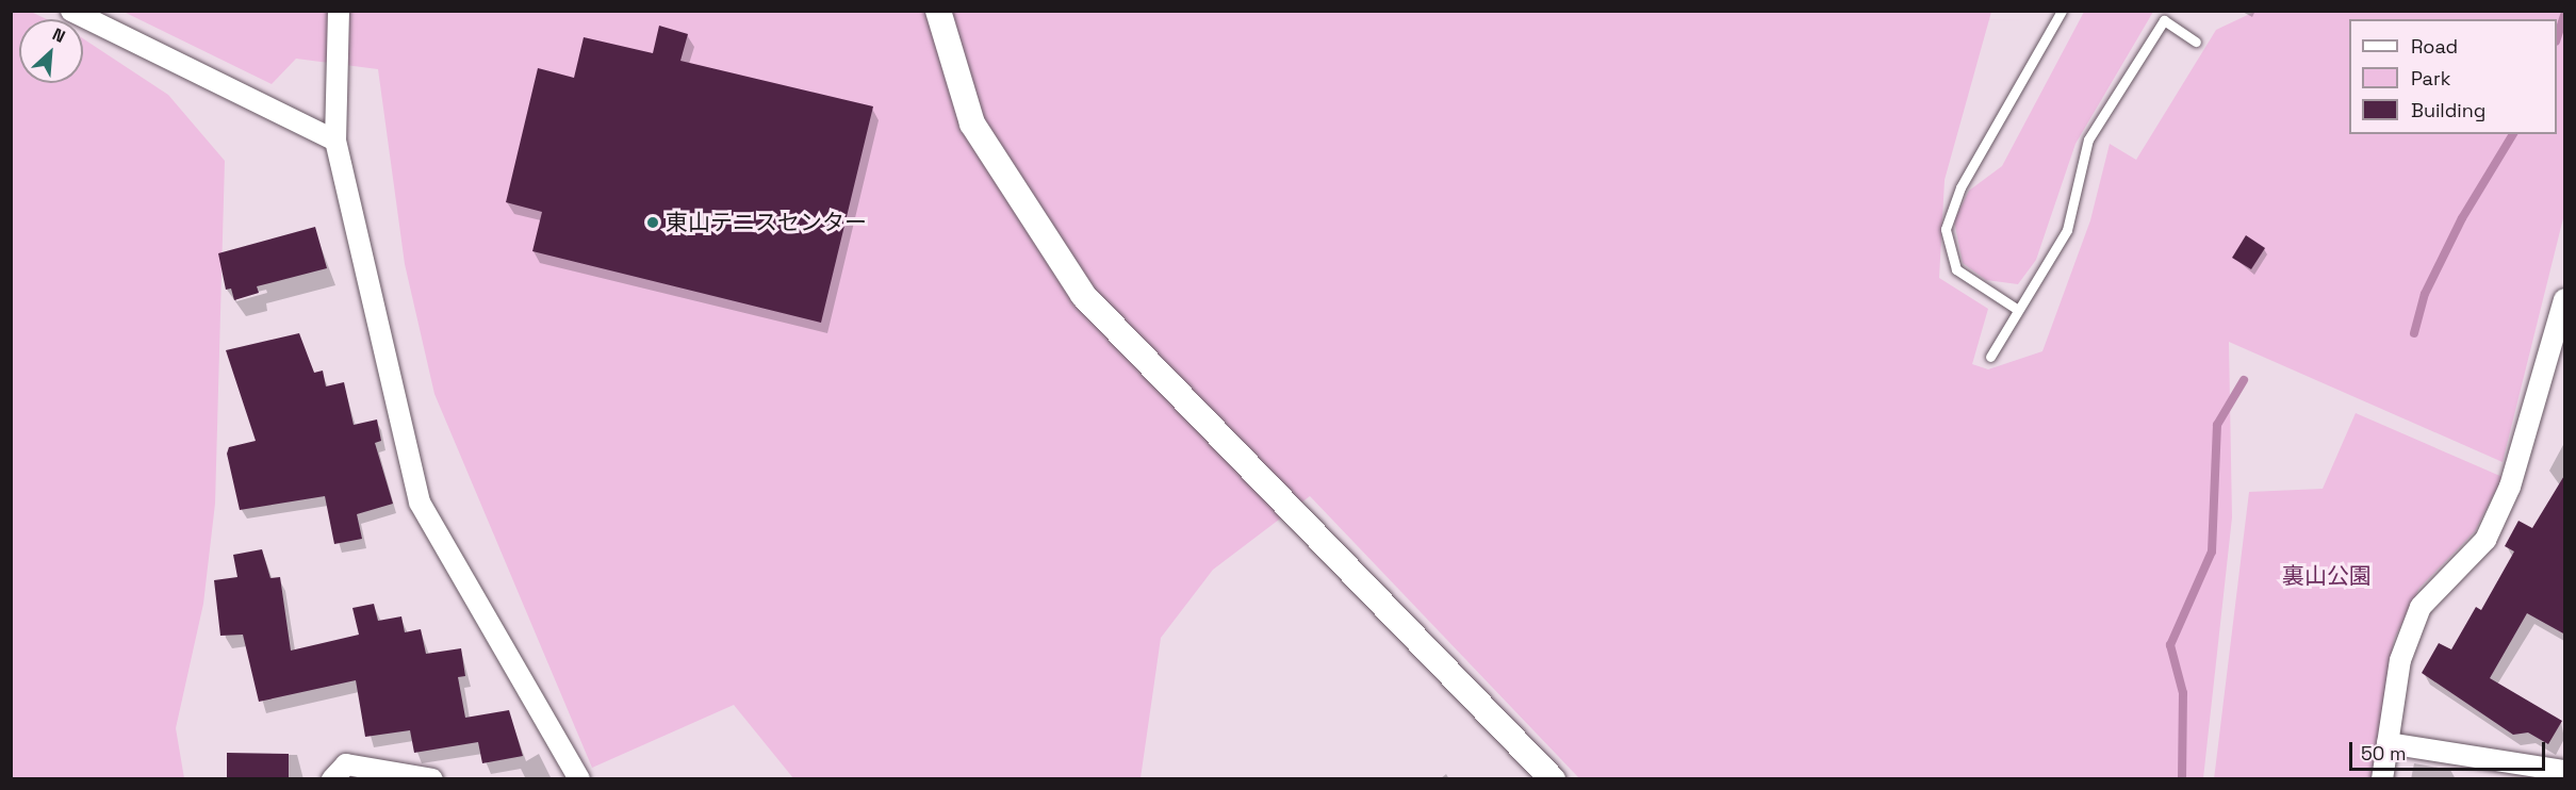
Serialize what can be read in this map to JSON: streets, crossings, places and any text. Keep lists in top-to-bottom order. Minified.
{"parks":["裏山公園"],"places":["東山テニスセンター"],"legend":["Road","Park","Building"],"scale_bar":"50 m","north":"top right"}
